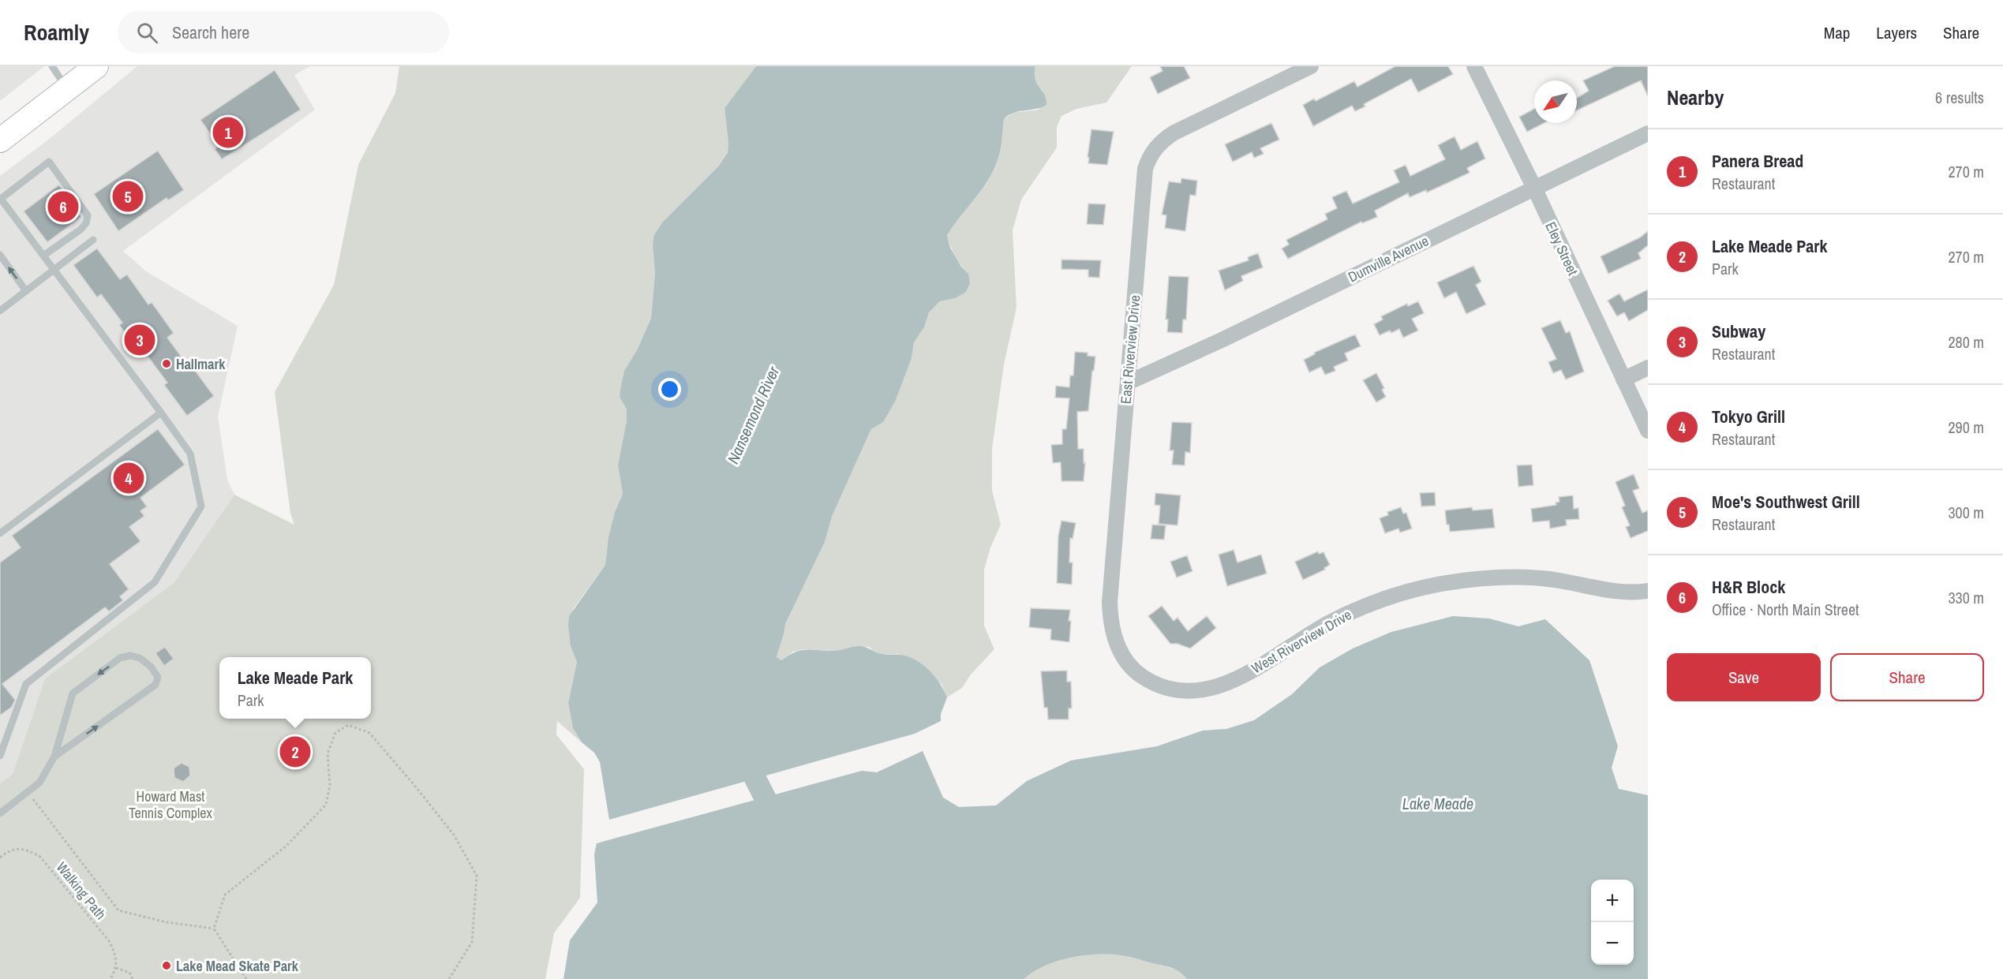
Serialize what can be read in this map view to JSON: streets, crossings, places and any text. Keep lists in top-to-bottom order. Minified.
{"streets":{"street":["Eley Street","Dumville Avenue","East Riverview Drive","West Riverview Drive"],"path":["Walking Path"]},"crossings":[["Eley Street","Dumville Avenue"],["Dumville Avenue","East Riverview Drive"],["East Riverview Drive","West Riverview Drive"]],"water":["Nansemond River","Lake Meade"],"parks":["Howard Mast Tennis Complex"],"places":["Hallmark","Lake Mead Skate Park"],"north":"bottom left","page":{"header":"Roamly","search":"Search here","nav":["Map","Layers","Share"],"heading":["Nearby","6 results"],"pins":["1","5","6","3","4","2"],"list":[{"mark":"1","name":"Panera Bread","note":"Restaurant","value":"270 m"},{"mark":"2","name":"Lake Meade Park","note":"Park","value":"270 m"},{"mark":"3","name":"Subway","note":"Restaurant","value":"280 m"},{"mark":"4","name":"Tokyo Grill","note":"Restaurant","value":"290 m"},{"mark":"5","name":"Moe's Southwest Grill","note":"Restaurant","value":"300 m"},{"mark":"6","name":"H&R Block","note":"Office · North Main Street","value":"330 m"}],"buttons":["Save","Share"],"popup":["Lake Meade Park","Park"],"map_buttons":["+","−"]}}
